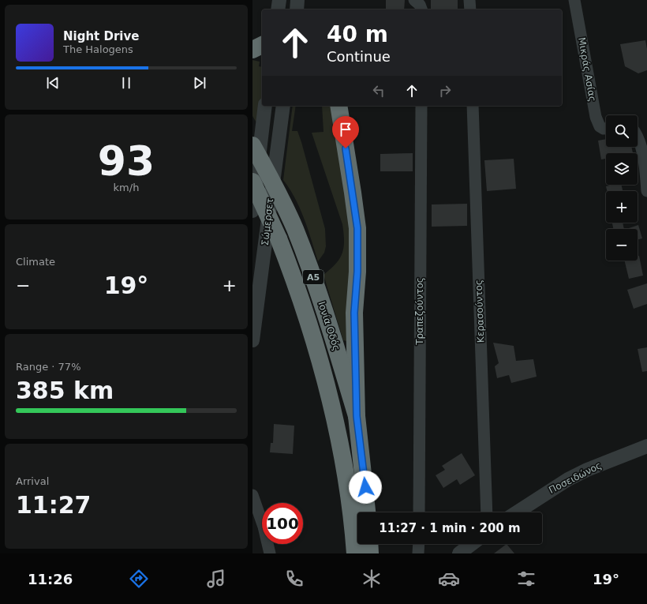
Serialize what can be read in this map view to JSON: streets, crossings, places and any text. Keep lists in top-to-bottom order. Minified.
{"streets":{"highway":["Α5","Ιονία Οδός"],"street":["Μικράς Ασίας","Σώμερσετ","Τραπεζούντος","Κερασούντος","Ποσειδώνος"]},"page":{"turn":["40 m","Continue"],"song":["Night Drive","The Halogens"],"tile":[["93","km/h"],"Climate",["Range · 77%","385 km"],["Arrival","11:27"]],"map_buttons":["+","−"],"heat":["−","19°","+"],"limit":"100","trip":"11:27 · 1 min · 200 m","tabs":["11:26","19°"]}}
